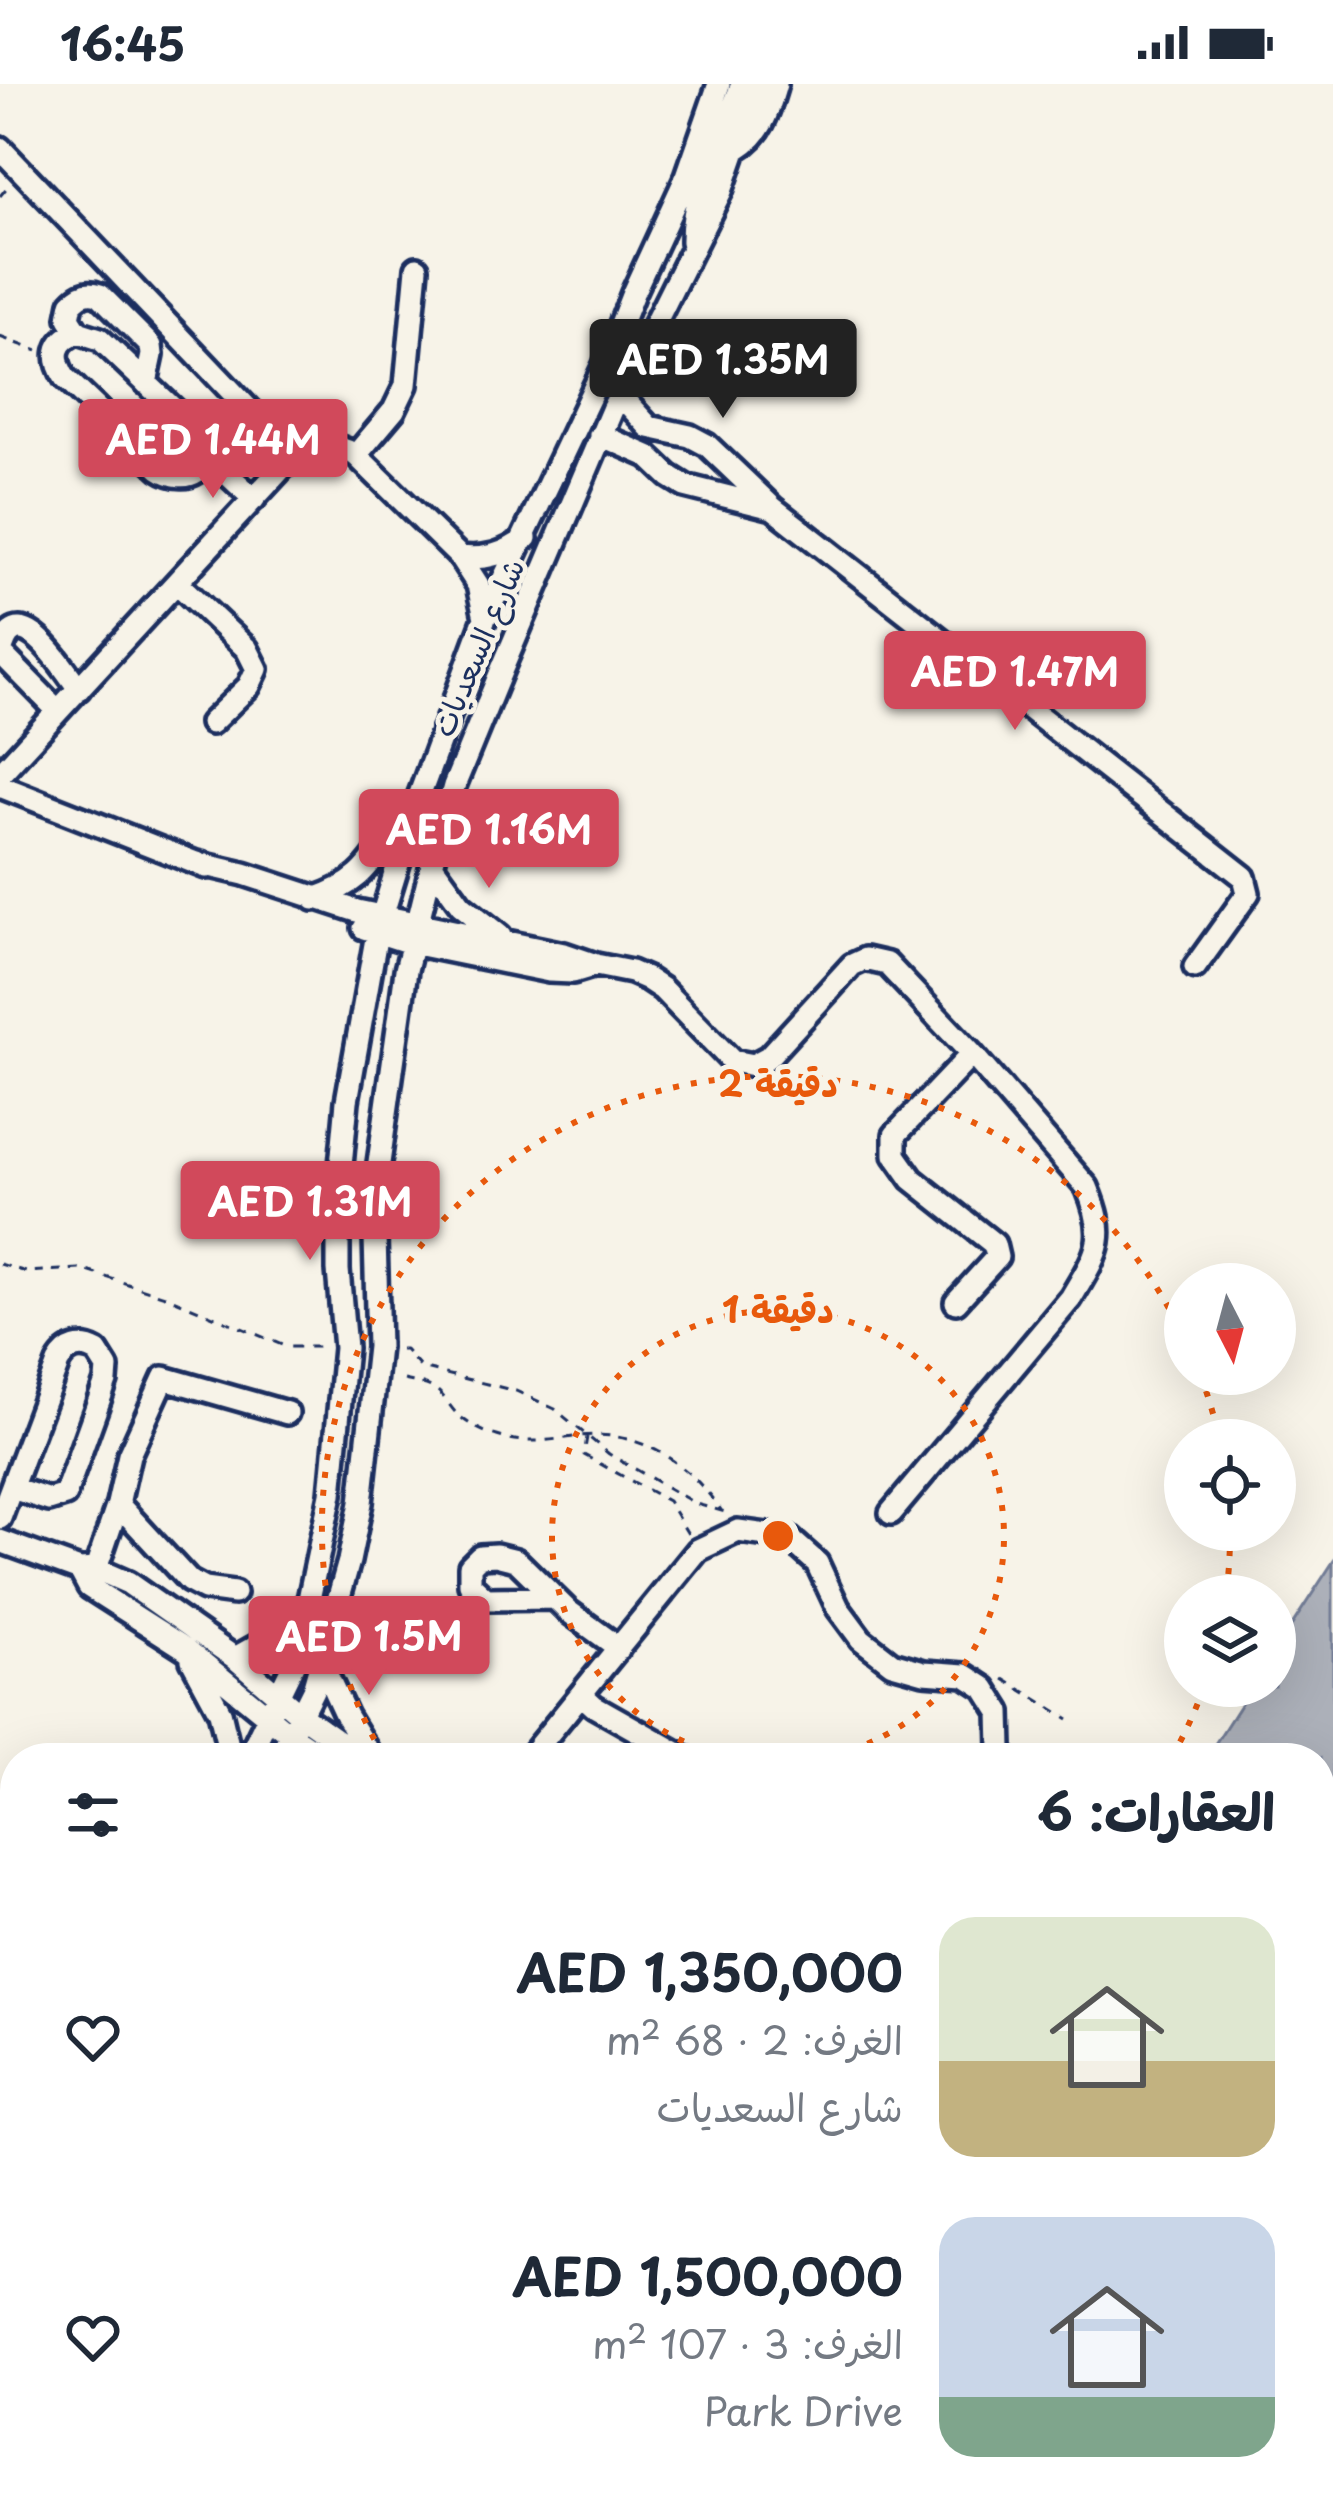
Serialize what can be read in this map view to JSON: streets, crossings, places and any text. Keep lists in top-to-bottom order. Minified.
{"streets":{"street":["شارع السعديات"]},"north":"bottom","page":{"status":"16:45","price":["AED 1.35M","AED 1.44M","AED 1.47M","AED 1.16M","AED 1.31M","AED 1.5M"],"heading":"العقارات: 6","list":[{"name":"AED 1,350,000","note":"الغرف: 2 · 68 m² · شارع السعديات"},{"name":"AED 1,500,000","note":"الغرف: 3 · 107 m² · Park Drive"}]},"rings":["2 دقيقة","1 دقيقة"]}
